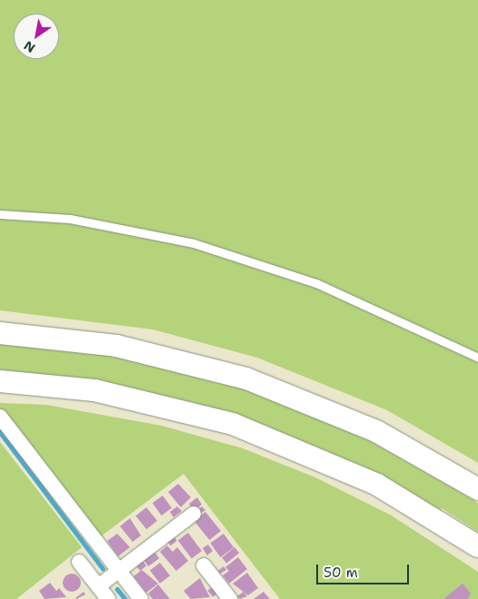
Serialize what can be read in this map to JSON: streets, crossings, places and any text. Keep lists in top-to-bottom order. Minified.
{"scale_bar":"50 m","north":"bottom left"}
